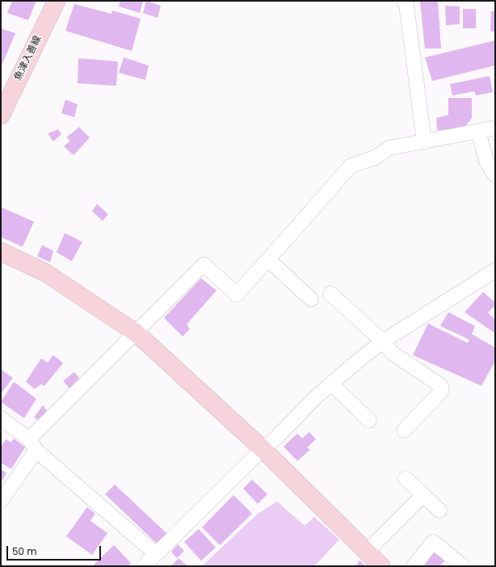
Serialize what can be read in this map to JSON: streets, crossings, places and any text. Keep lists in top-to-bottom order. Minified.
{"streets":{"street":["魚津入善線"]},"scale_bar":"50 m"}
